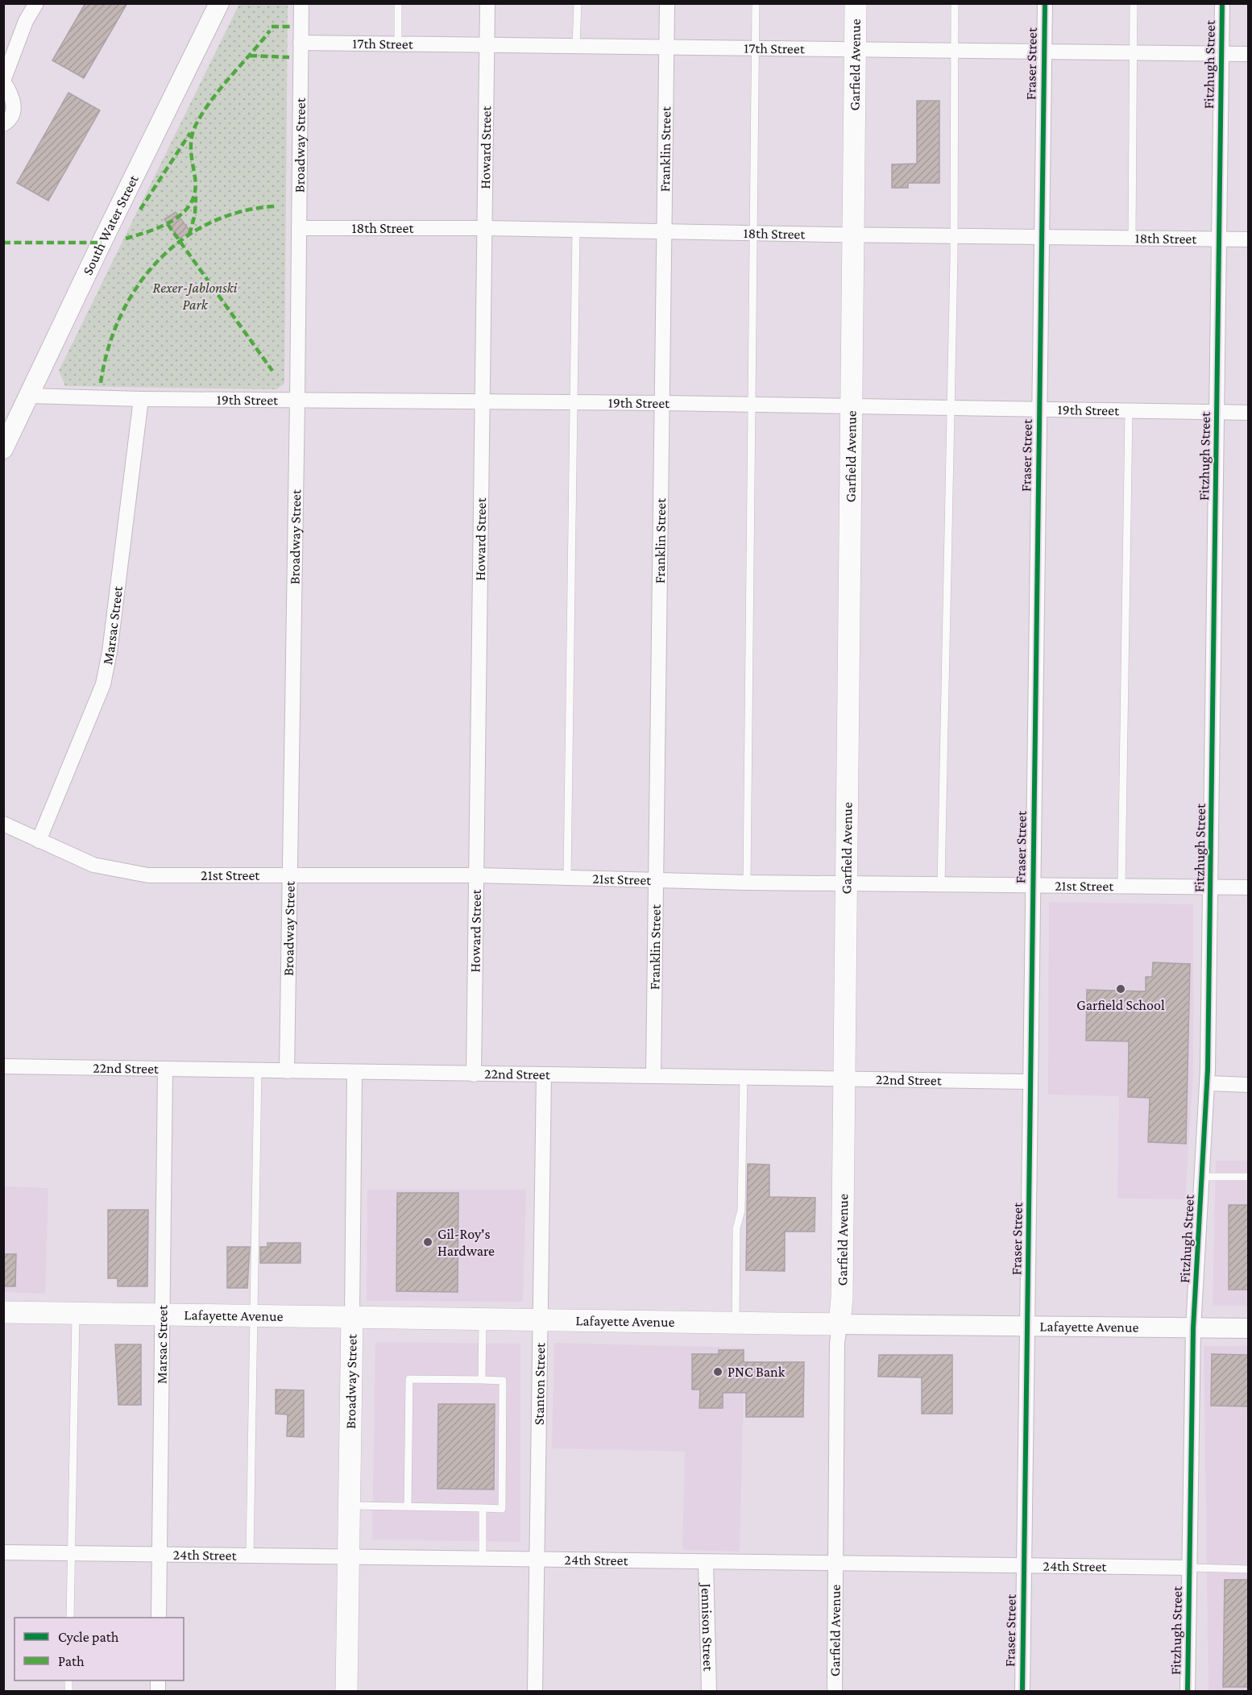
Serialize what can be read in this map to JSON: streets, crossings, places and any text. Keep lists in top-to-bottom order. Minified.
{"streets":{"main road":["Garfield Avenue","Broadway Street","Lafayette Avenue"],"street":["17th Street","Fraser Street","Fitzhugh Street","Howard Street","Franklin Street","South Water Street","18th Street","19th Street","Marsac Street","21st Street","22nd Street","Stanton Street","24th Street","Jennison Street"]},"crossings":[["17th Street","Fraser Street"],["17th Street","Garfield Avenue"],["17th Street","Fitzhugh Street"],["17th Street","Broadway Street"],["17th Street","Howard Street"],["17th Street","Franklin Street"],["Fraser Street","18th Street"],["Fraser Street","19th Street"],["Fraser Street","21st Street"],["Fraser Street","22nd Street"],["Fraser Street","Lafayette Avenue"],["Fraser Street","24th Street"],["Garfield Avenue","18th Street"],["Garfield Avenue","19th Street"],["Garfield Avenue","21st Street"],["Garfield Avenue","22nd Street"],["Garfield Avenue","Lafayette Avenue"],["Garfield Avenue","24th Street"],["Fitzhugh Street","18th Street"],["Fitzhugh Street","19th Street"],["Fitzhugh Street","21st Street"],["Fitzhugh Street","Lafayette Avenue"],["Fitzhugh Street","24th Street"],["Broadway Street","18th Street"],["Broadway Street","19th Street"],["Broadway Street","21st Street"],["Broadway Street","22nd Street"],["Broadway Street","Lafayette Avenue"],["Broadway Street","24th Street"],["Howard Street","18th Street"],["Howard Street","19th Street"],["Howard Street","21st Street"],["Howard Street","22nd Street"],["Franklin Street","18th Street"],["Franklin Street","19th Street"],["Franklin Street","21st Street"],["Franklin Street","22nd Street"],["South Water Street","19th Street"],["19th Street","Marsac Street"],["Marsac Street","21st Street"],["Marsac Street","22nd Street"],["Marsac Street","Lafayette Avenue"],["Marsac Street","24th Street"],["22nd Street","Stanton Street"],["Lafayette Avenue","Stanton Street"],["Stanton Street","24th Street"],["24th Street","Jennison Street"]],"parks":["Rexer-Jablonski Park"],"places":["Garfield School","Gil-Roy's Hardware","PNC Bank"],"legend":["Cycle path","Path"]}
